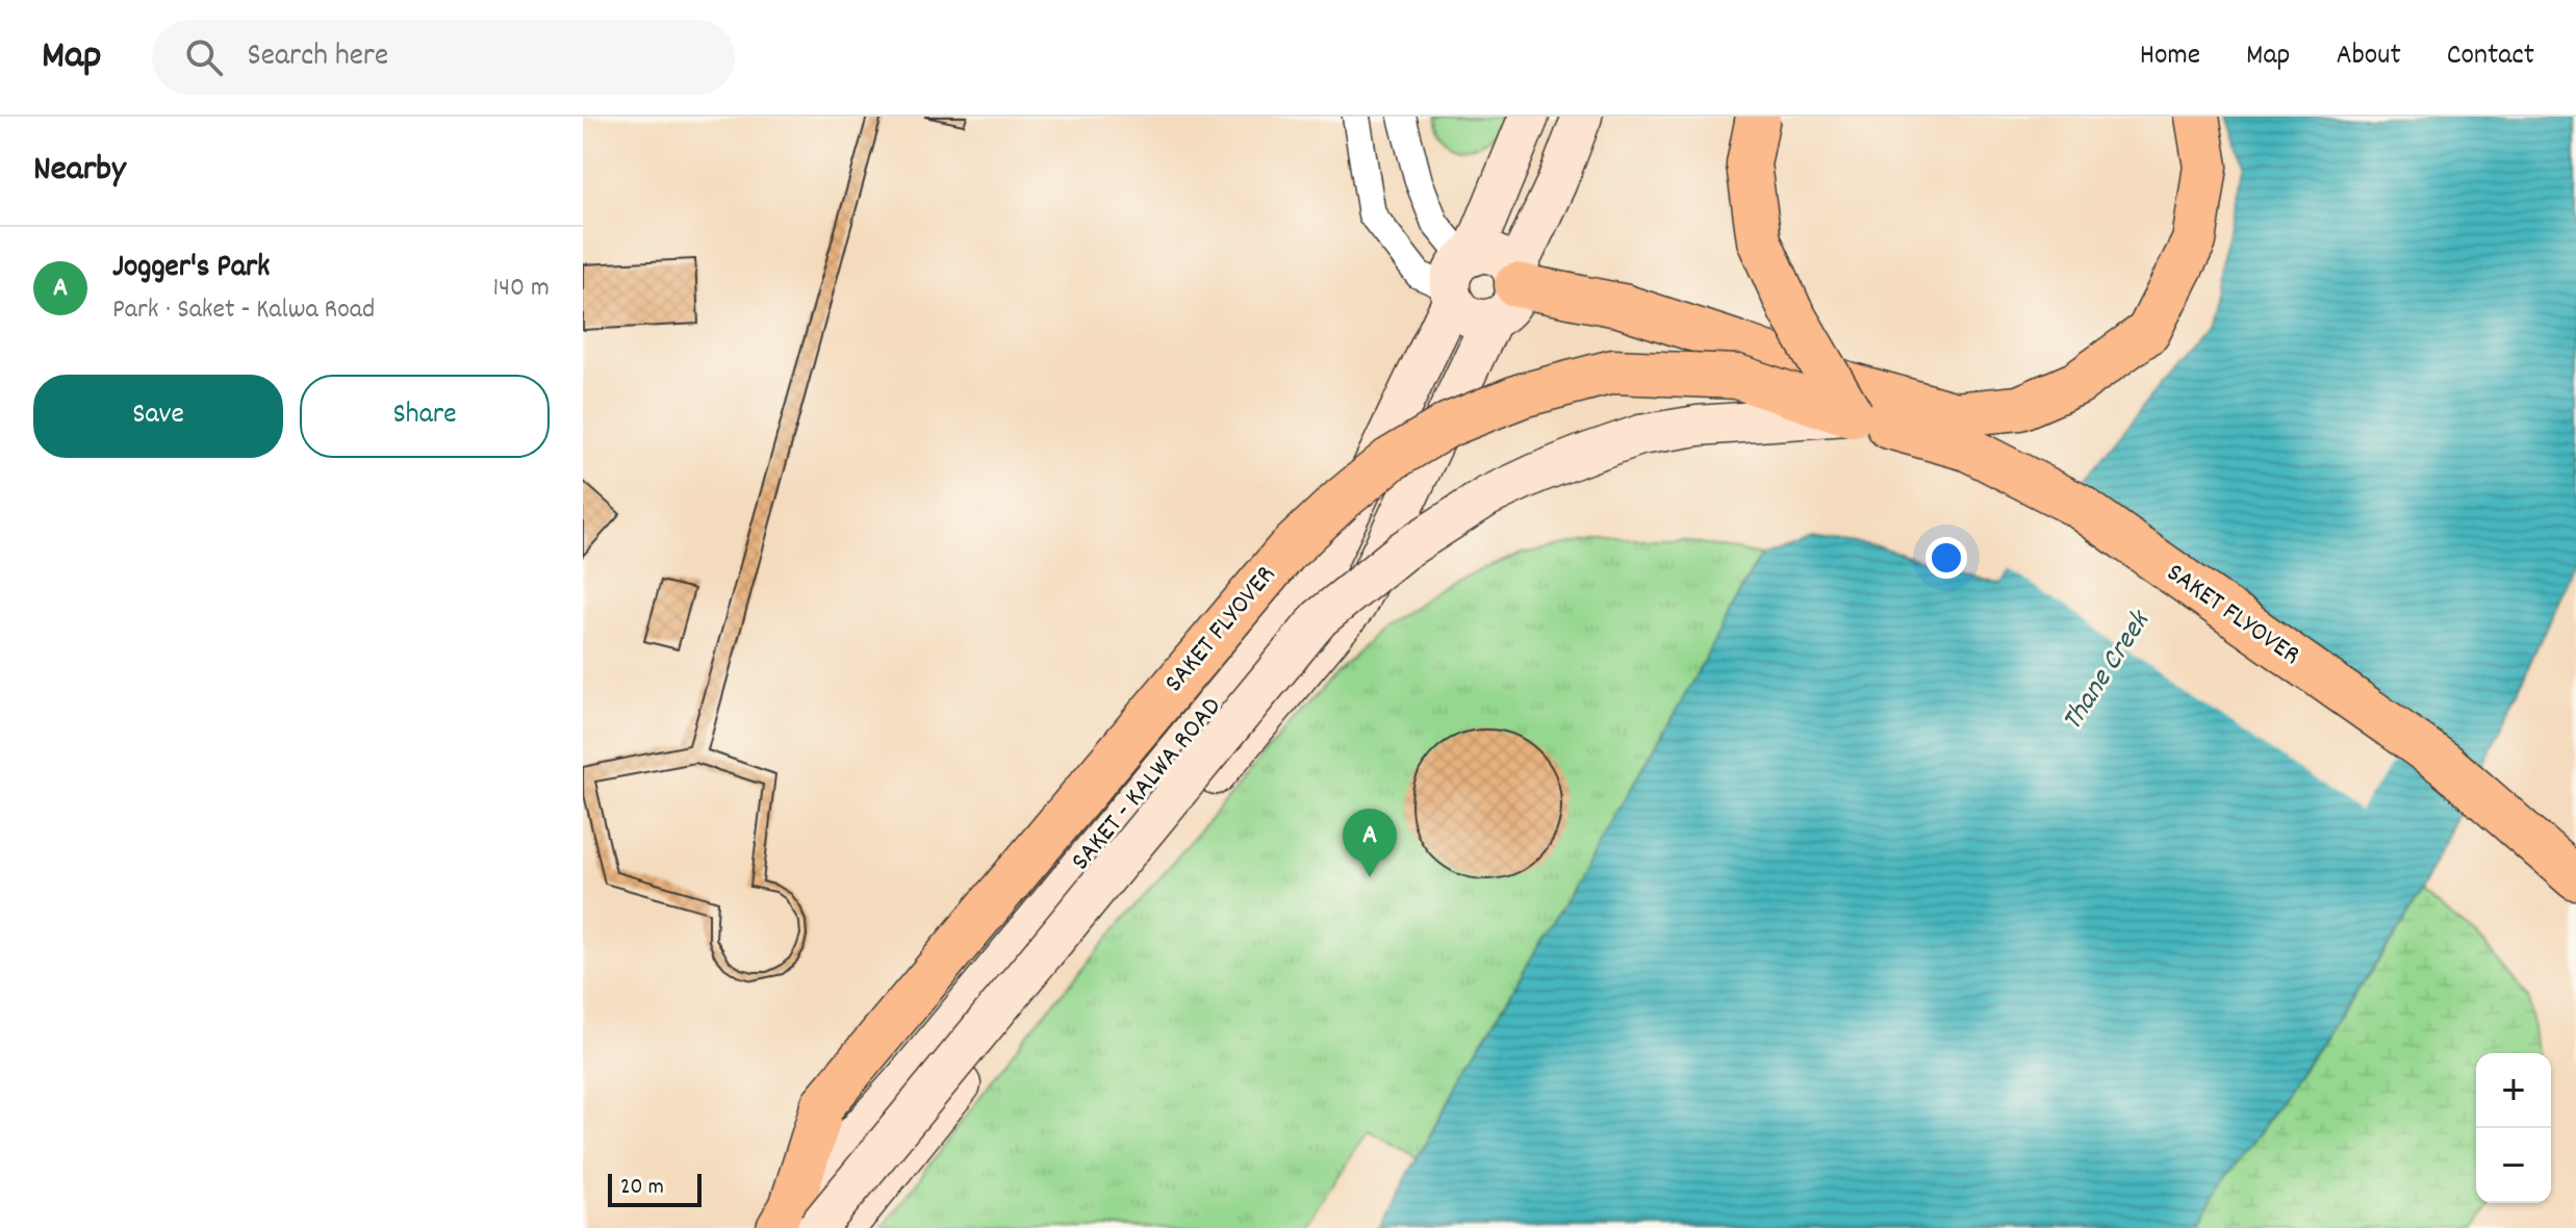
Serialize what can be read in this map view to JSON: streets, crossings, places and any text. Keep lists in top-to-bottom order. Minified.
{"streets":{"main road":["SAKET FLYOVER","SAKET - KALWA ROAD"]},"crossings":[["SAKET FLYOVER","SAKET - KALWA ROAD"]],"water":["Thane Creek"],"scale_bar":"20 m","page":{"header":"Map","search":"Search here","nav":["Home","Map","About","Contact"],"heading":"Nearby","list":[{"mark":"A","name":"Jogger's Park","note":"Park · Saket - Kalwa Road","value":"140 m"}],"buttons":["Save","Share"],"pins":"A","map_buttons":["+","−"],"scale":"20 m"}}
